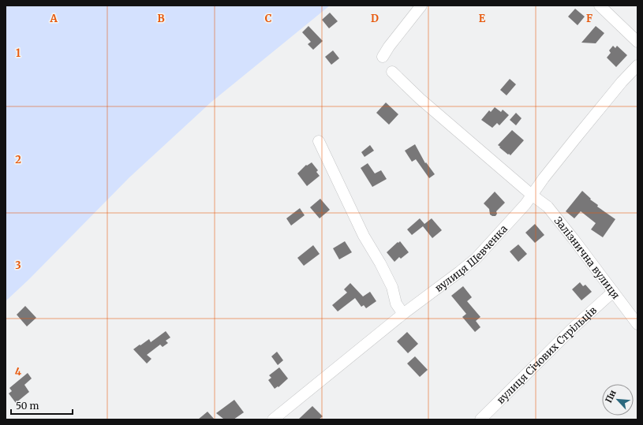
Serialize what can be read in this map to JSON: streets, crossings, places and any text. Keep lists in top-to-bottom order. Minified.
{"streets":{"street":["вулиця Шевченка","Залізнична вулиця","вулиця Січових Стрільців"]},"crossings":[["вулиця Шевченка","Залізнична вулиця"],["Залізнична вулиця","вулиця Січових Стрільців"]],"scale_bar":"50 m","north":"top left","grid":{"columns":["A","B","C","D","E","F"],"rows":["1","2","3","4"]}}
